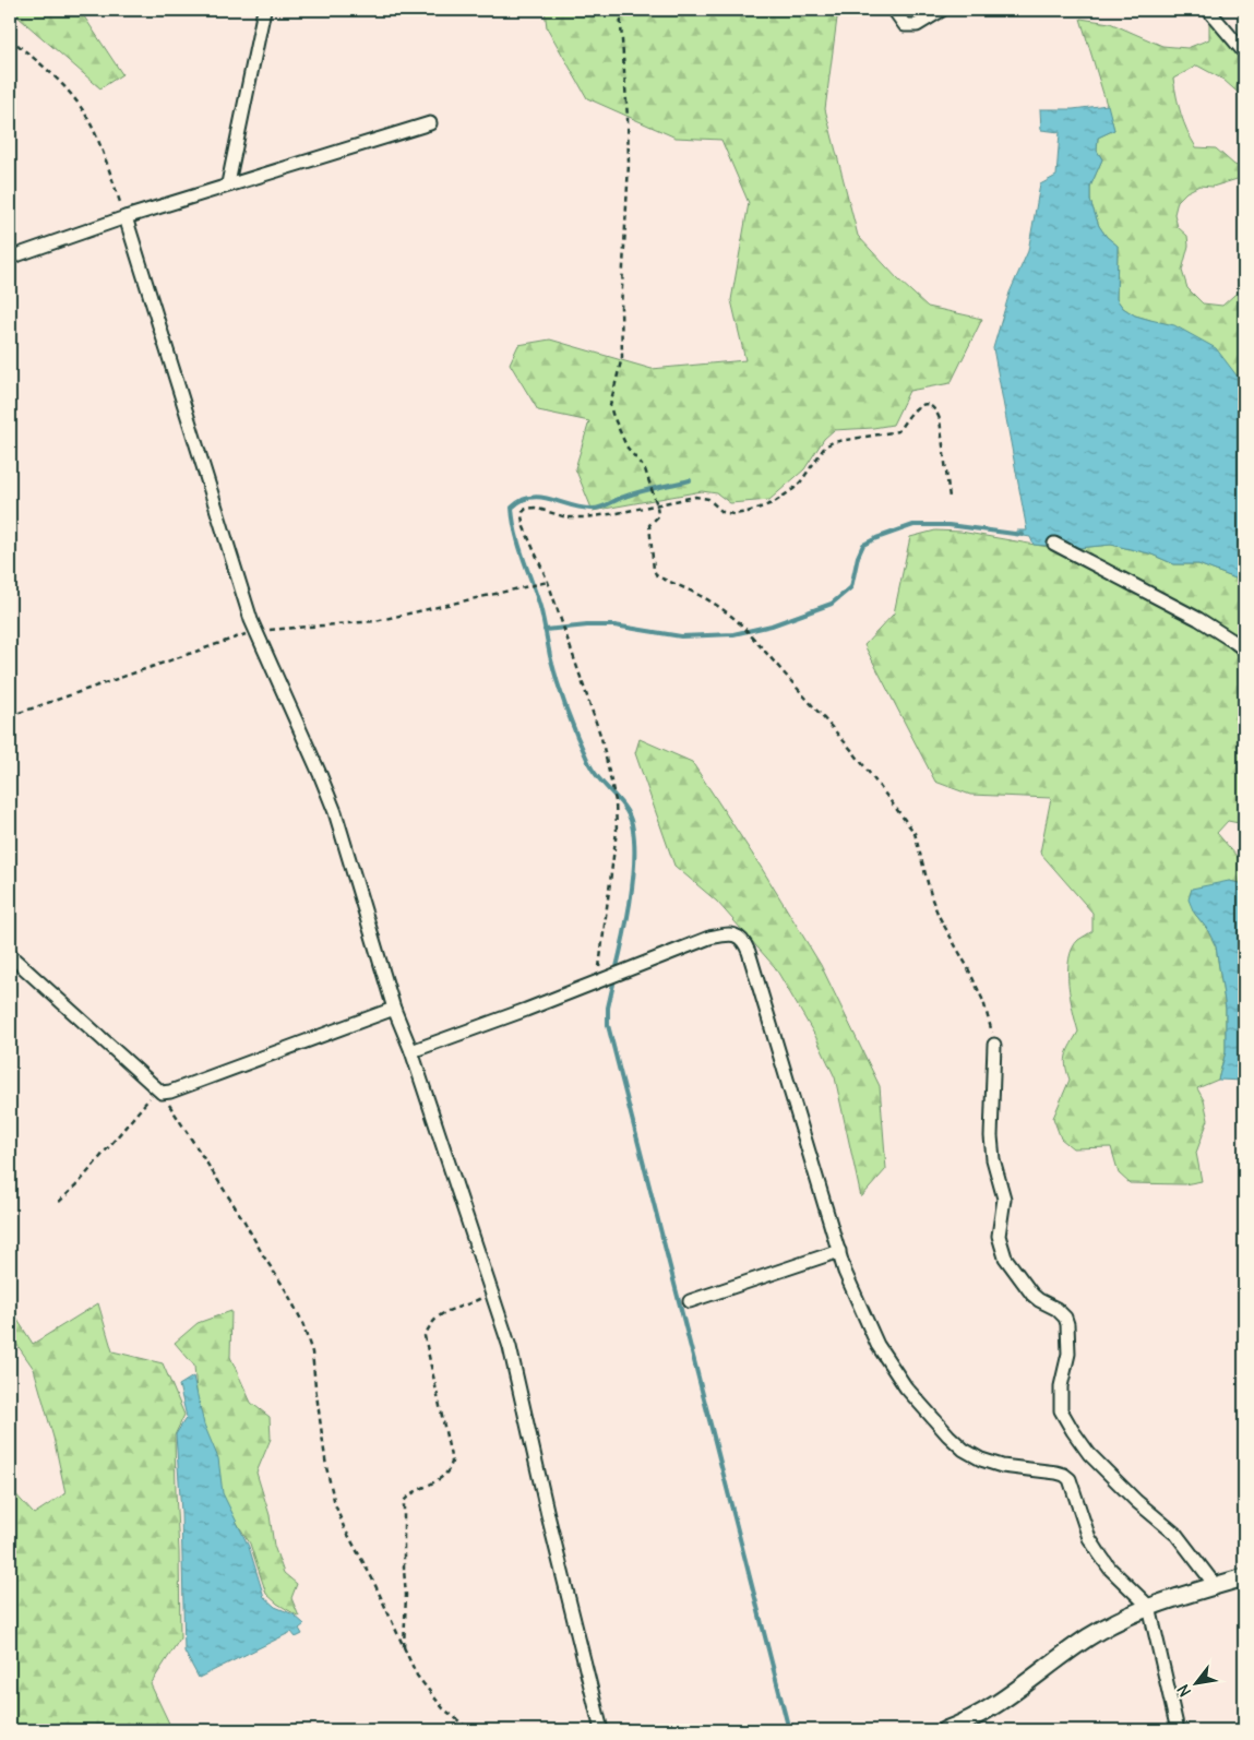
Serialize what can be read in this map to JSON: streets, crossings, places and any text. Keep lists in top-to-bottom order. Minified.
{"north":"bottom left"}
